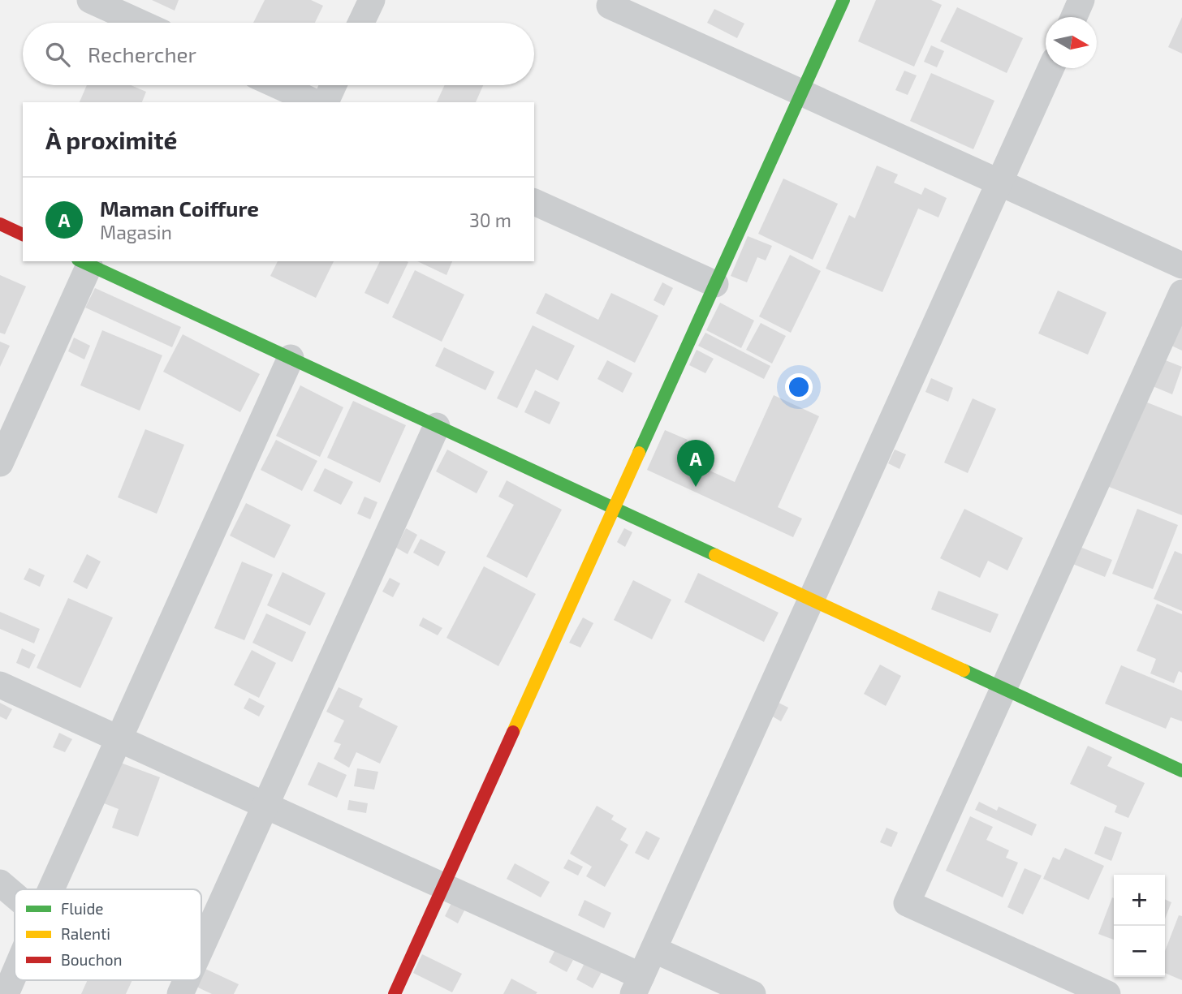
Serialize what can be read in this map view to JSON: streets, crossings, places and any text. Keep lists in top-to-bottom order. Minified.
{"legend":["Fluide","Ralenti","Bouchon"],"north":"right","page":{"search":"Rechercher","heading":"À proximité","list":[{"mark":"A","name":"Maman Coiffure","note":"Magasin","value":"30 m"}],"pins":"A","map_buttons":["+","−"]}}
